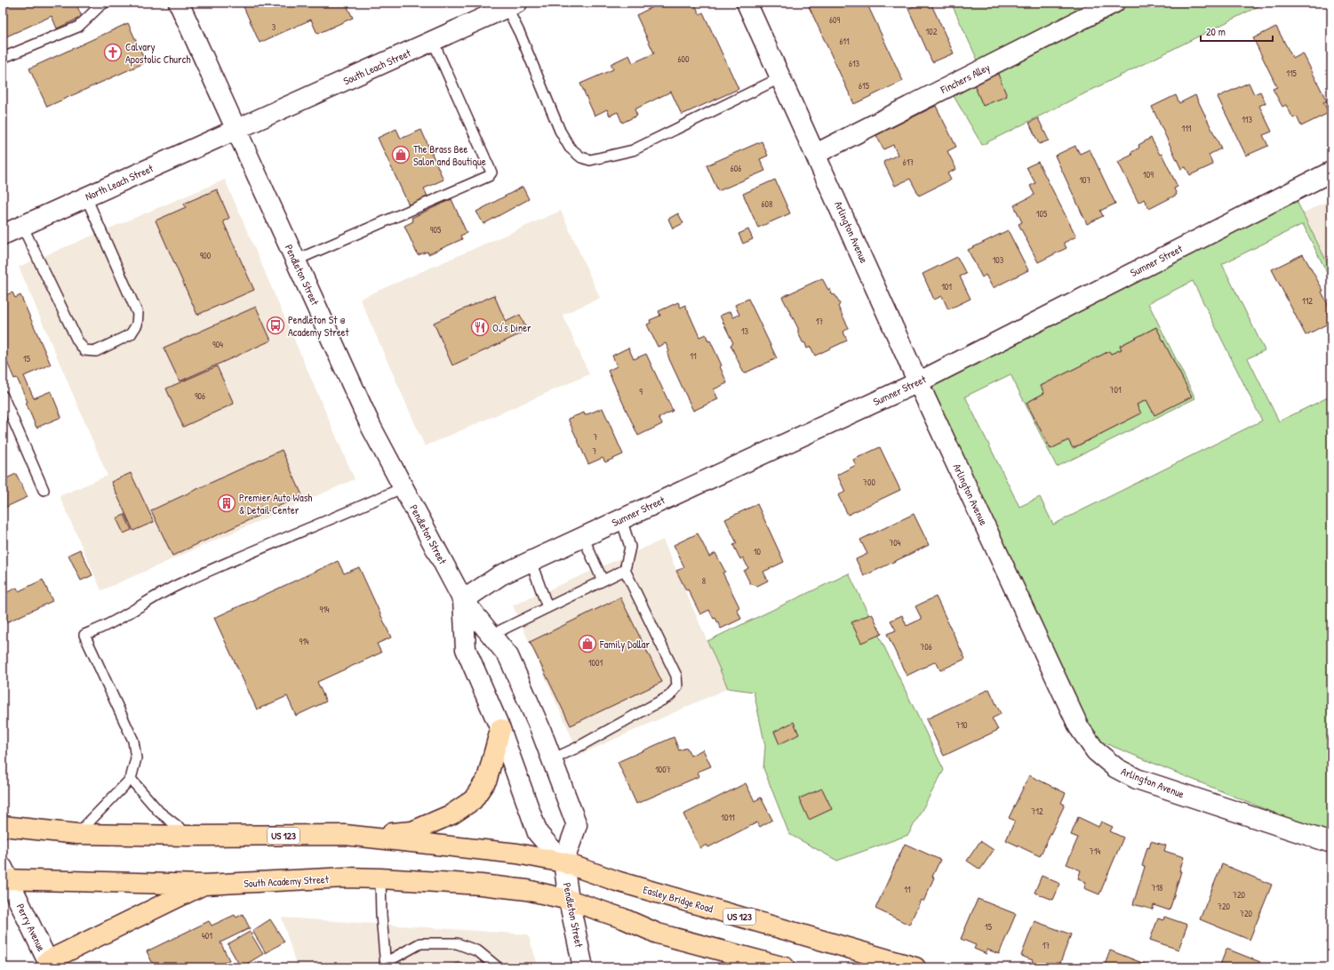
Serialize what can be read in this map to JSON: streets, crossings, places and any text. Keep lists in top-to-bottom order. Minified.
{"streets":{"highway":["US 123","South Academy Street","Easley Bridge Road"],"street":["South Leach Street","Finchers Alley","North Leach Street","Arlington Avenue","Sumner Street","Pendleton Street","Perry Avenue"]},"crossings":[["South Leach Street","North Leach Street"],["South Leach Street","Pendleton Street"],["Finchers Alley","Arlington Avenue"],["North Leach Street","Pendleton Street"],["Arlington Avenue","Sumner Street"],["Sumner Street","Pendleton Street"],["Pendleton Street","US 123"],["Pendleton Street","South Academy Street"],["Pendleton Street","Easley Bridge Road"],["US 123","Easley Bridge Road"],["South Academy Street","Perry Avenue"]],"places":{"church":["Calvary Apostolic Church"],"shop":["The Brass Bee Salon and Boutique","Family Dollar"],"bus stop":["Pendleton St @ Academy Street"],"restaurant":["OJ's Diner"],"building":["Premier Auto Wash & Detail Center"]},"house_numbers":["609","3","102","611","600","613","115","615","113","111","617","606","109","107","608","105","905","900","103","101","112","17","13","904","11","15","701","9","906","7","7","700","704","10","8","914","914","706","1001","710","1007","712","1011","714","718","11","720","720","720","15","401","17"],"scale_bar":"20 m"}
